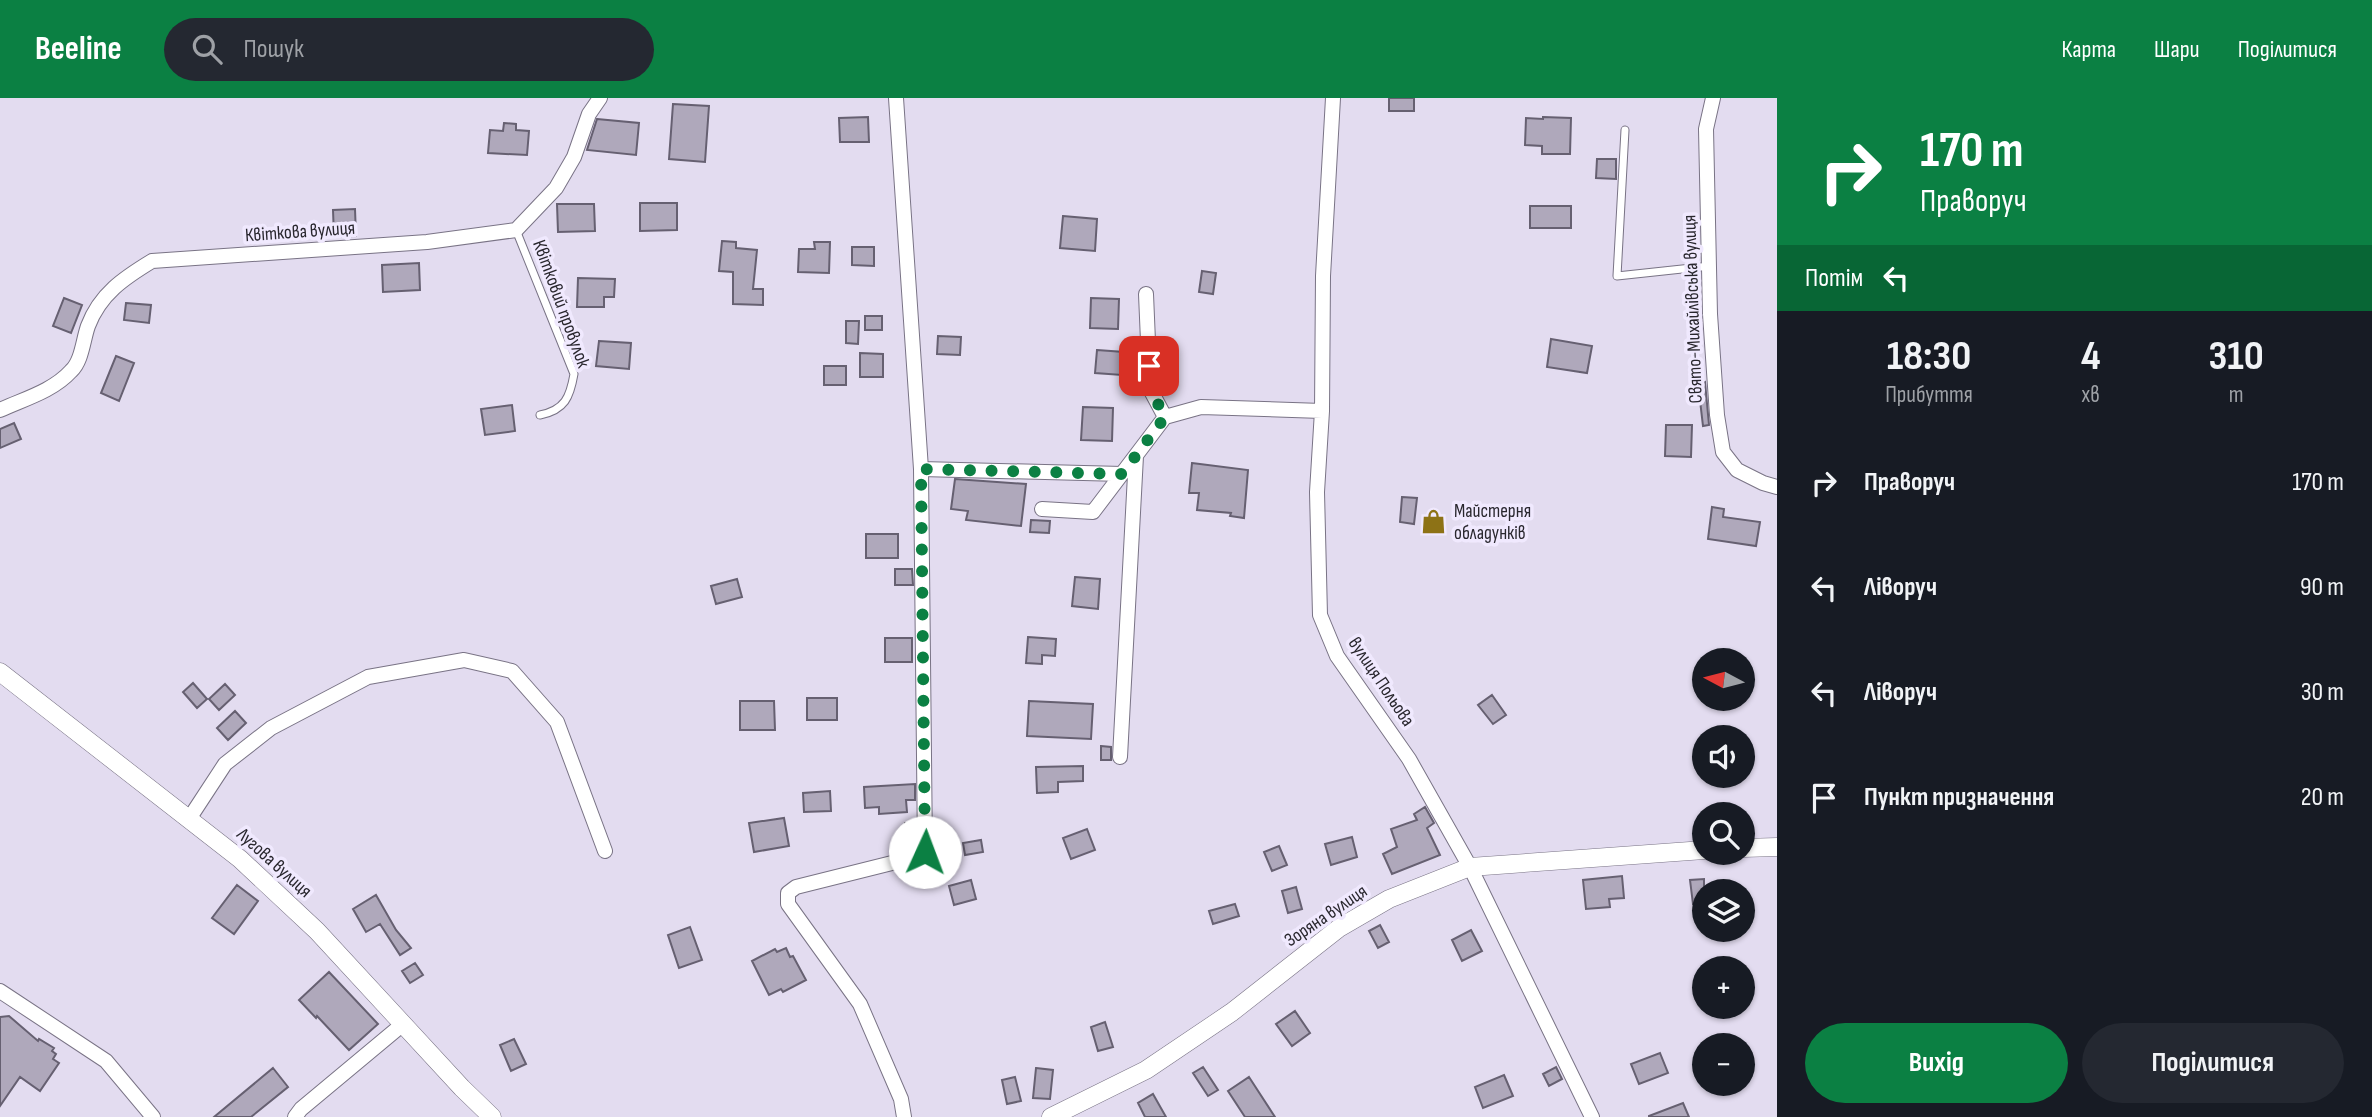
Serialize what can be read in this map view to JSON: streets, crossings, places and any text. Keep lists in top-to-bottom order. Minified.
{"streets":{"street":["Квіткова вулиця","Свято-Михайлівська вулиця","вулиця Польова","Лугова вулиця","Зоряна вулиця"],"lane":["Квітковий провулок"]},"crossings":[["Квіткова вулиця","Квітковий провулок"],["вулиця Польова","Зоряна вулиця"]],"places":{"shop":["Майстерня обладунків"]},"north":"left","page":{"header":"Beeline","search":"Пошук","nav":["Карта","Шари","Поділитися"],"turn":["170 m","Праворуч"],"then":"Потім","eta":["18:30","Прибуття","4","хв","310","m"],"list":[{"name":"Праворуч","value":"170 m"},{"name":"Ліворуч","value":"90 m"},{"name":"Ліворуч","value":"30 m"},{"name":"Пункт призначення","value":"20 m"}],"map_buttons":["+","−"],"buttons":["Вихід","Поділитися"]}}
